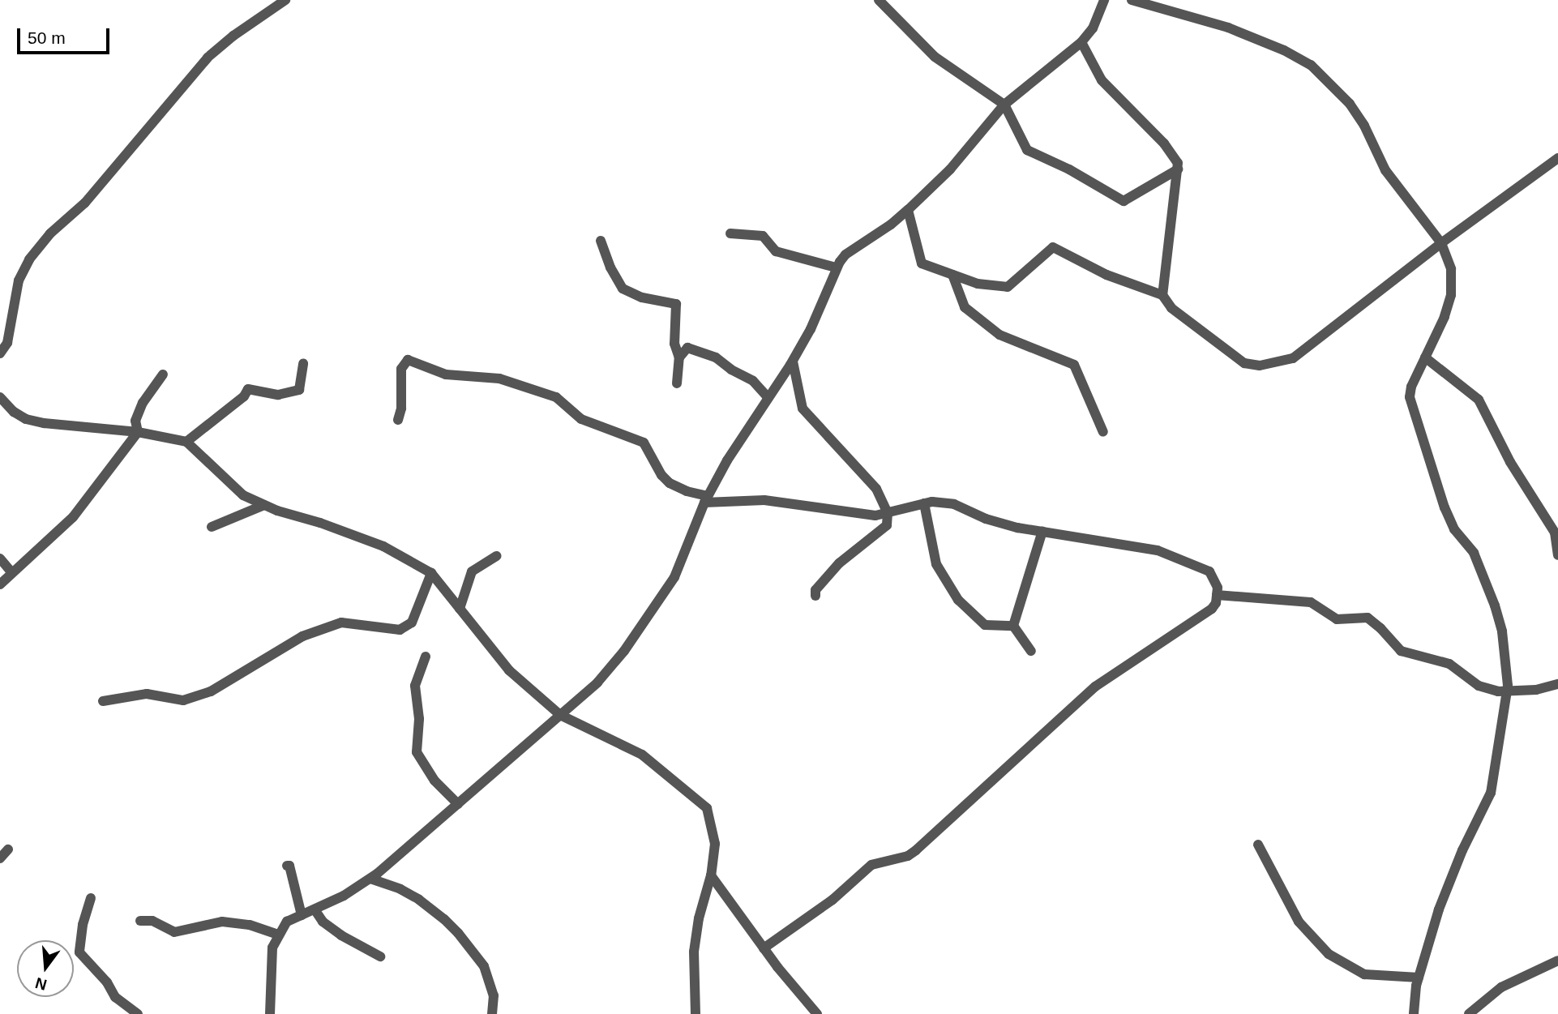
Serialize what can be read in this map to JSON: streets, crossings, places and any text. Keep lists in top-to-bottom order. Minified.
{"scale_bar":"50 m","north":"bottom"}
